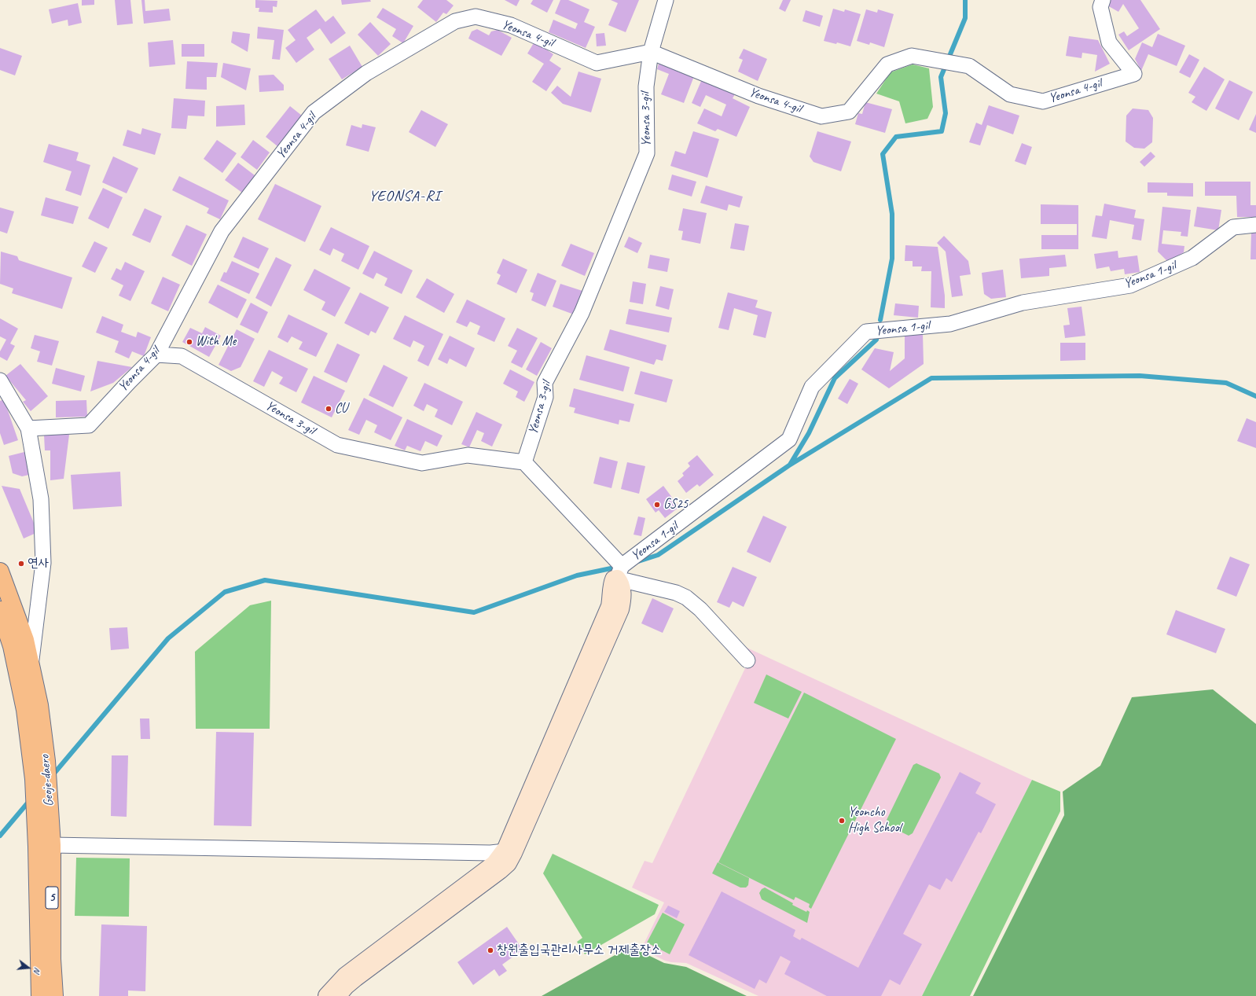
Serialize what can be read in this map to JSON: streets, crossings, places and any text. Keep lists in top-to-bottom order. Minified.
{"streets":{"main road":["Geoje-daero","5"],"street":["Yeonsa 4-gil","Yeonsa 3-gil","Yeonsa 1-gil"]},"crossings":[["Yeonsa 4-gil","Yeonsa 3-gil"]],"districts":["YEONSA-RI"],"places":["With Me","CU","GS25","연사","Yeoncho High School","창원출입국관리사무소 거제출장소"],"north":"right"}
